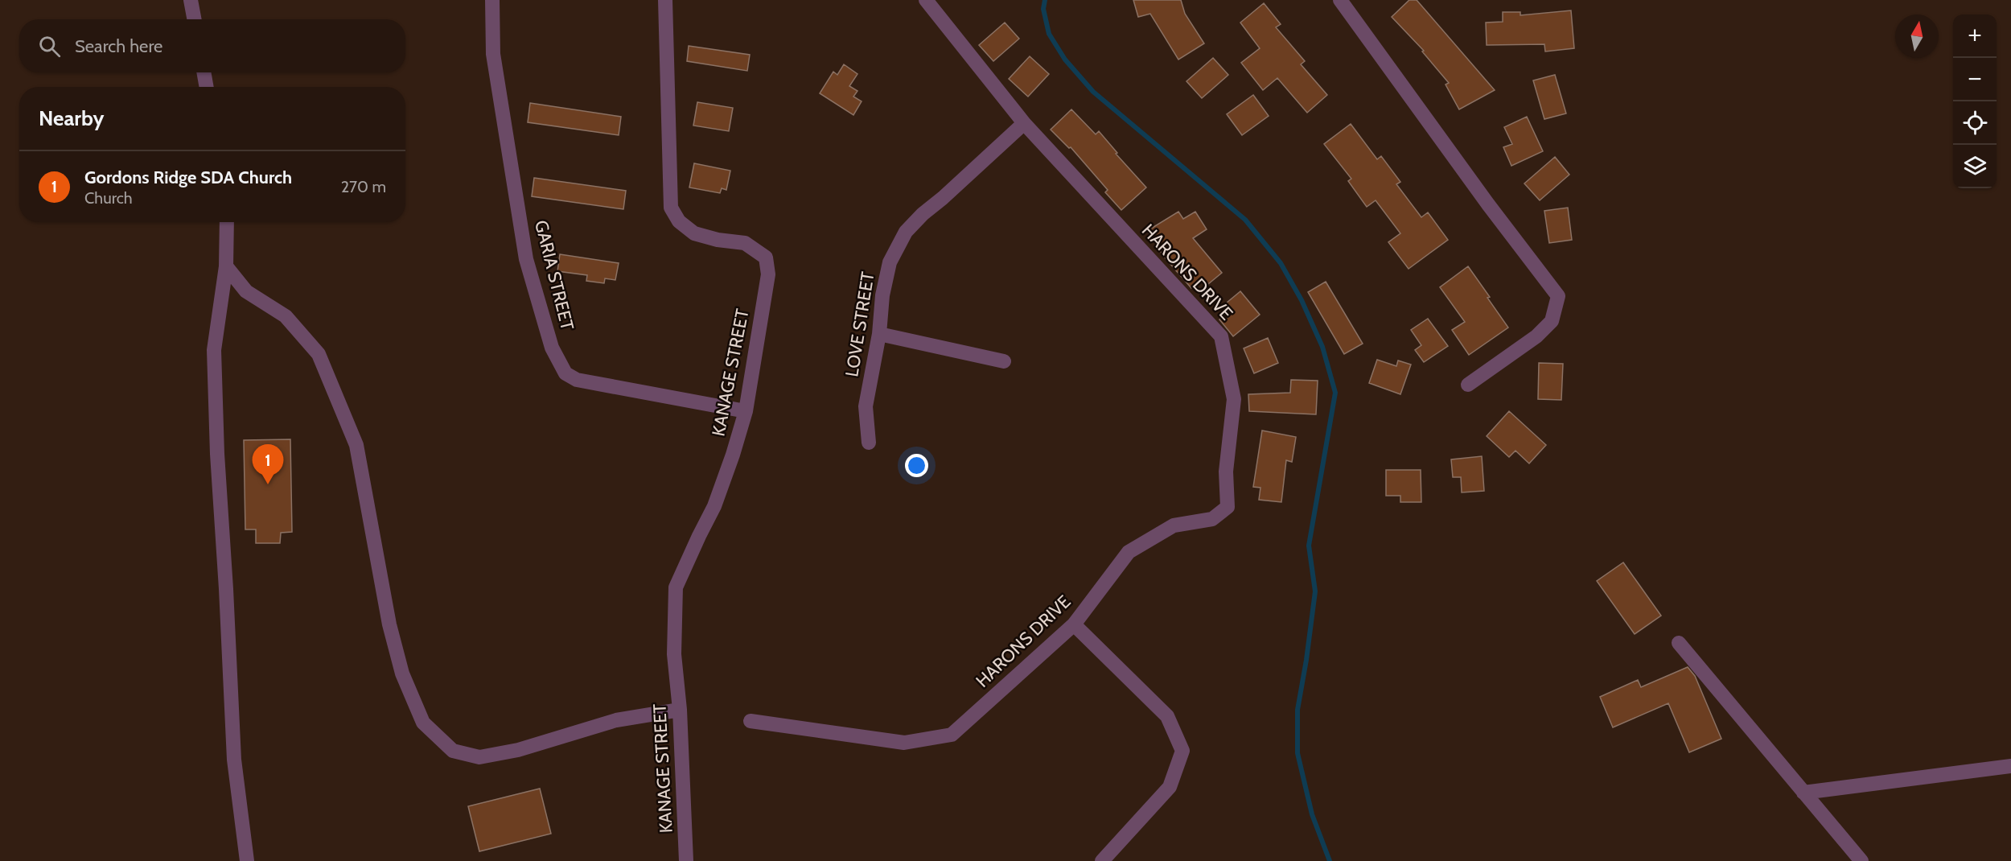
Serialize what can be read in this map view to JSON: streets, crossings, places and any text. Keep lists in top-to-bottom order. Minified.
{"streets":{"street":["HARONS DRIVE","GARIA STREET","LOVE STREET","KANAGE STREET"]},"crossings":[["HARONS DRIVE","LOVE STREET"],["GARIA STREET","KANAGE STREET"]],"north":"top","page":{"map_buttons":["+","−"],"search":"Search here","heading":"Nearby","list":[{"mark":"1","name":"Gordons Ridge SDA Church","note":"Church","value":"270 m"}],"pins":"1"}}
